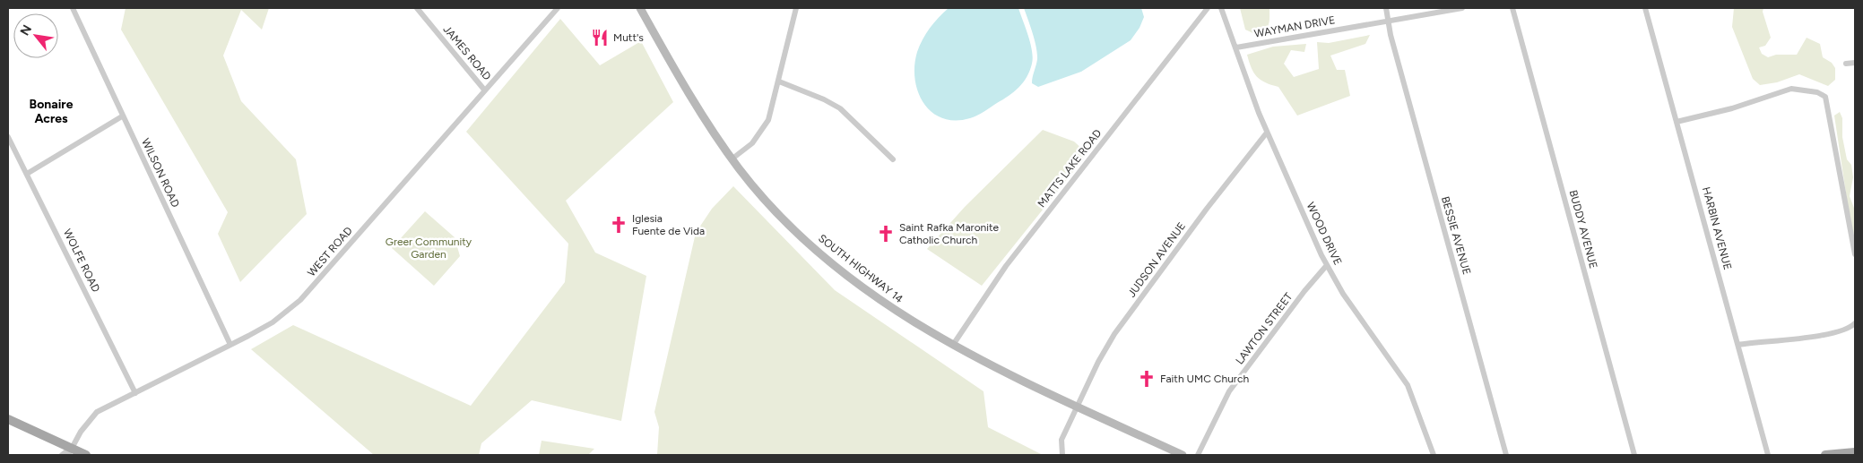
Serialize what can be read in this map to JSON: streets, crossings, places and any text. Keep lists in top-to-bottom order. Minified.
{"streets":{"main road":["SOUTH HIGHWAY 14"],"street":["WAYMAN DRIVE","JAMES ROAD","MATTS LAKE ROAD","WILSON ROAD","HARBIN AVENUE","BUDDY AVENUE","WOOD DRIVE","BESSIE AVENUE","WEST ROAD","JUDSON AVENUE","WOLFE ROAD","LAWTON STREET"]},"crossings":[["WAYMAN DRIVE","WOOD DRIVE"],["WAYMAN DRIVE","BESSIE AVENUE"],["JAMES ROAD","WEST ROAD"],["MATTS LAKE ROAD","SOUTH HIGHWAY 14"],["WILSON ROAD","WEST ROAD"],["WOOD DRIVE","JUDSON AVENUE"],["WOOD DRIVE","LAWTON STREET"],["WEST ROAD","WOLFE ROAD"],["JUDSON AVENUE","SOUTH HIGHWAY 14"]],"districts":["Bonaire Acres"],"parks":["Greer Community Garden"],"places":{"restaurant":["Mutt's"],"church":["Iglesia Fuente de Vida","Saint Rafka Maronite Catholic Church","Faith UMC Church"]},"north":"top left"}
